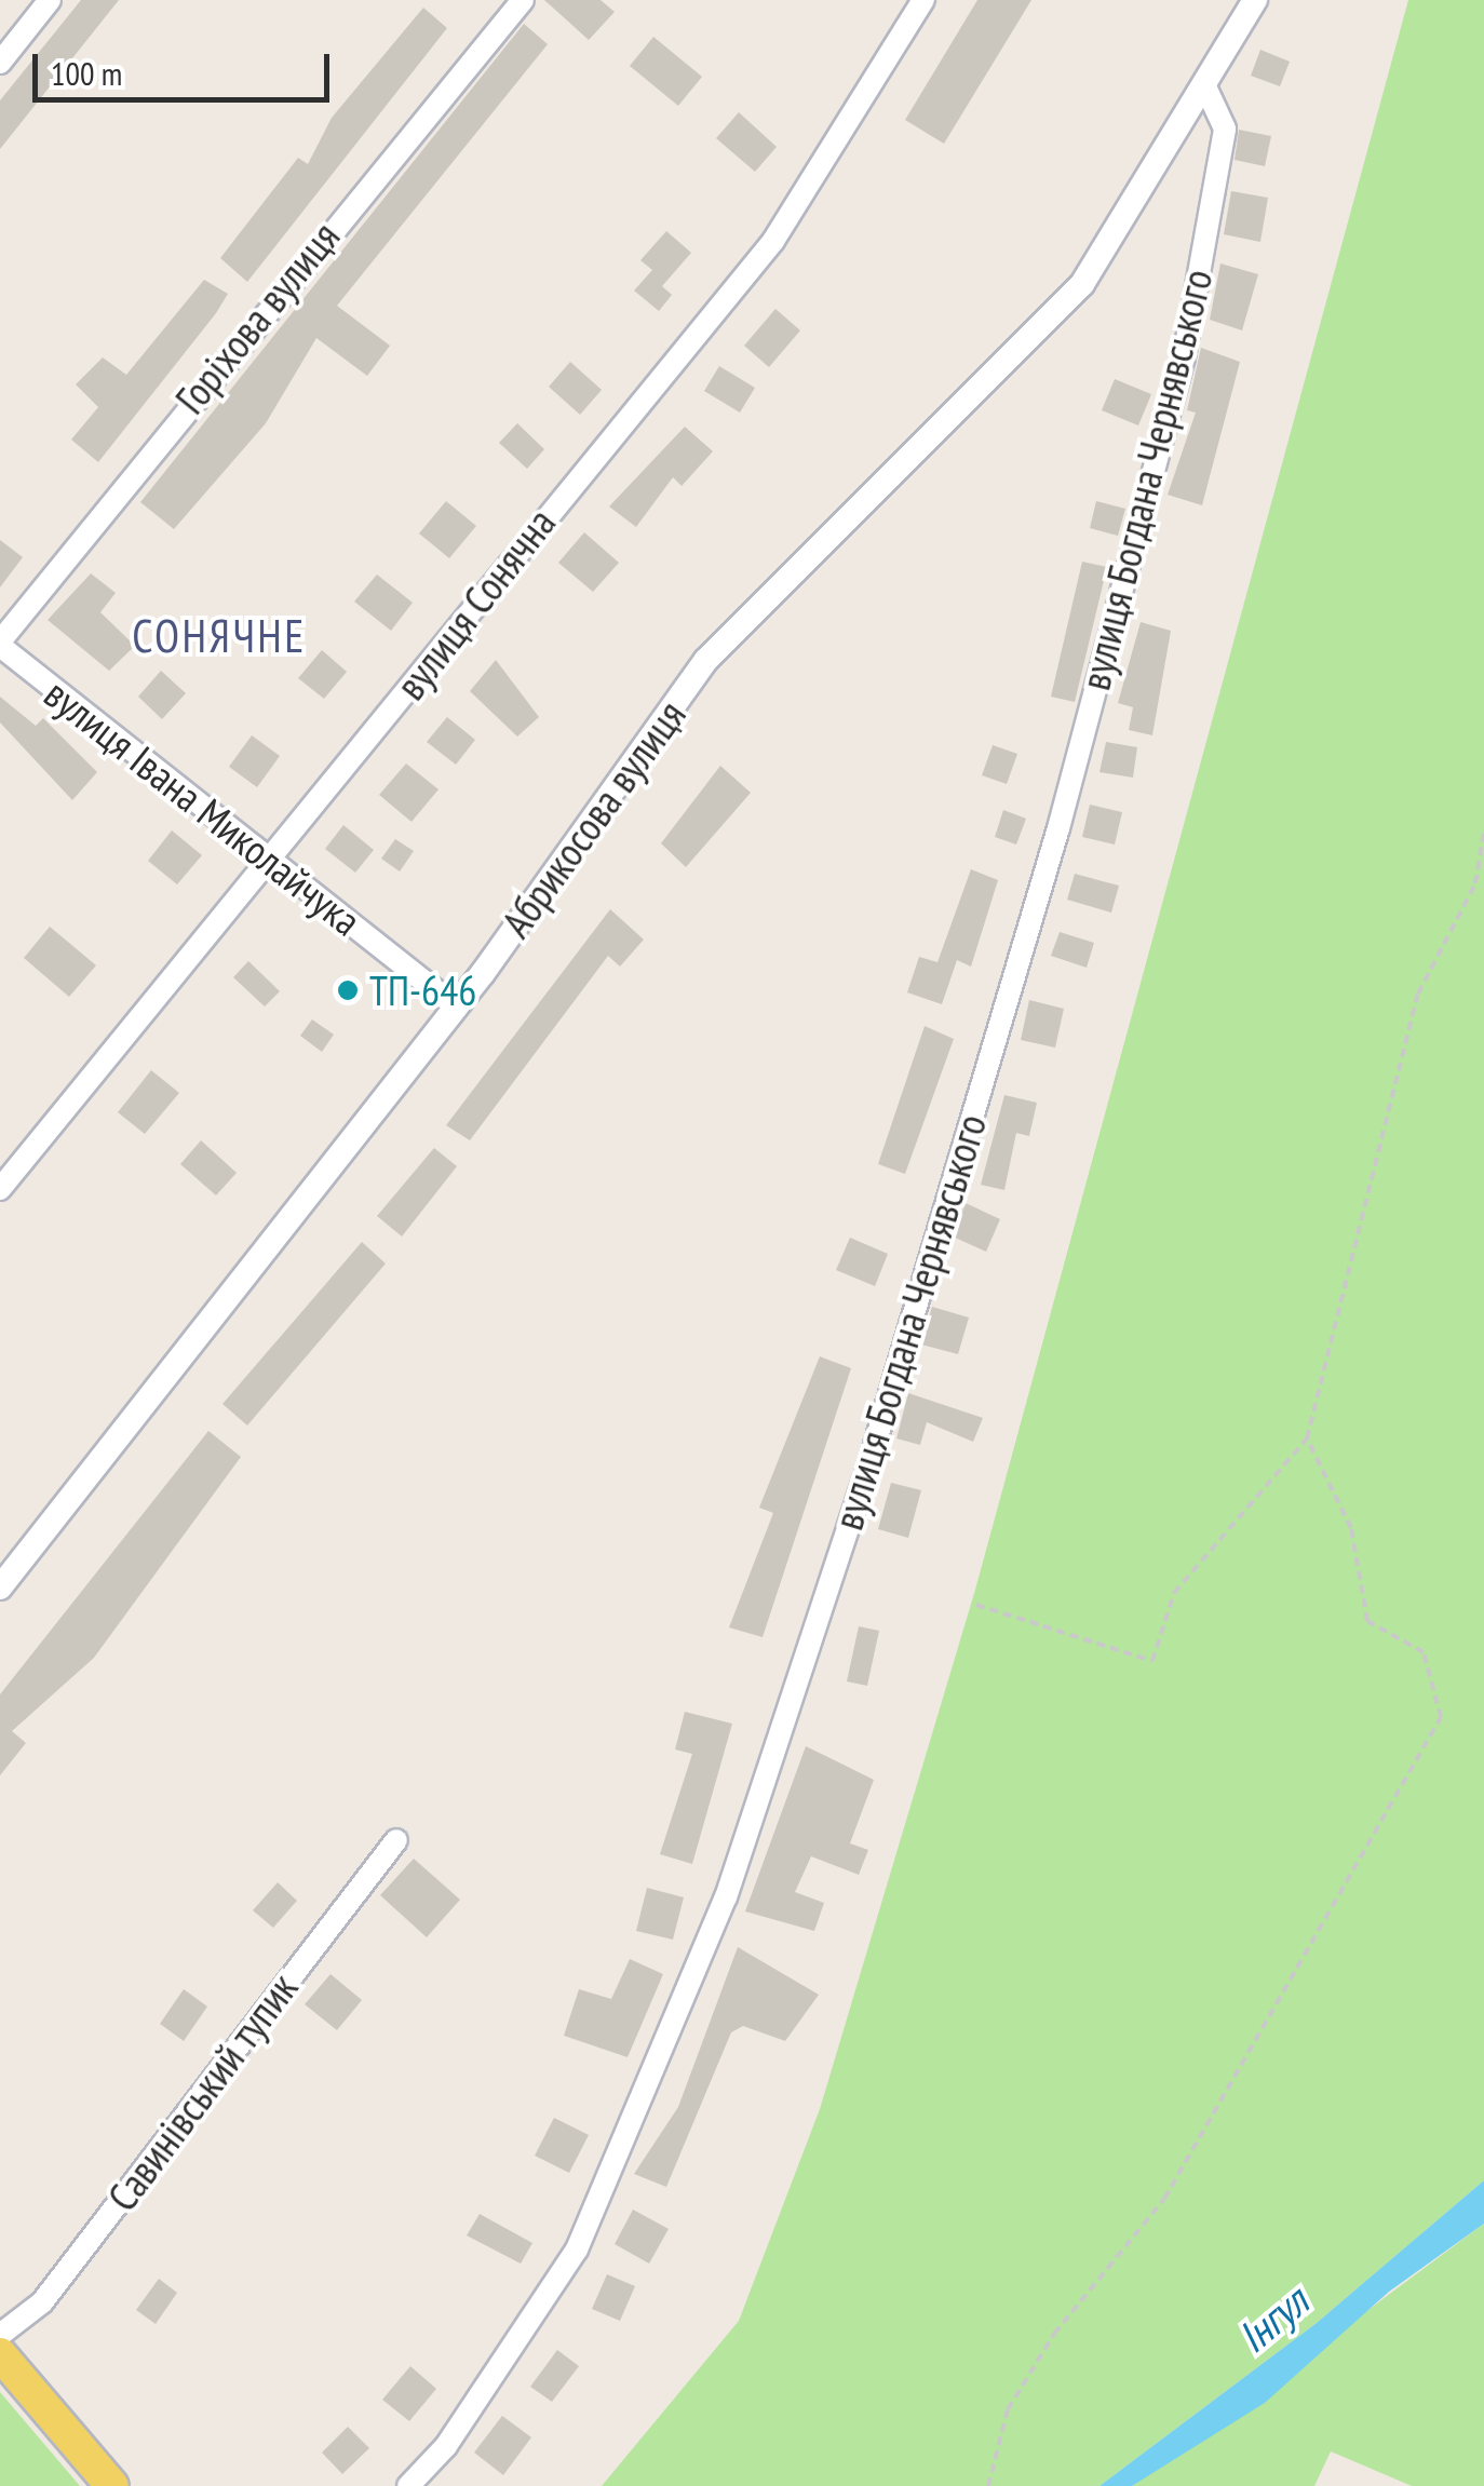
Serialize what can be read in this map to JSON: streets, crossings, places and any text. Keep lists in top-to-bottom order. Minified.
{"streets":{"street":["Горіхова вулиця","вулиця Богдана Чернявського","вулиця Сонячна","вулиця Івана Миколайчука","Абрикосова вулиця","Савинівський тупик"]},"crossings":[["Горіхова вулиця","вулиця Івана Миколайчука"],["вулиця Богдана Чернявського","Абрикосова вулиця"],["вулиця Сонячна","вулиця Івана Миколайчука"],["вулиця Івана Миколайчука","Абрикосова вулиця"]],"districts":["СОНЯЧНЕ"],"water":["Інгул"],"places":["ТП-646"],"scale_bar":"100 m"}
